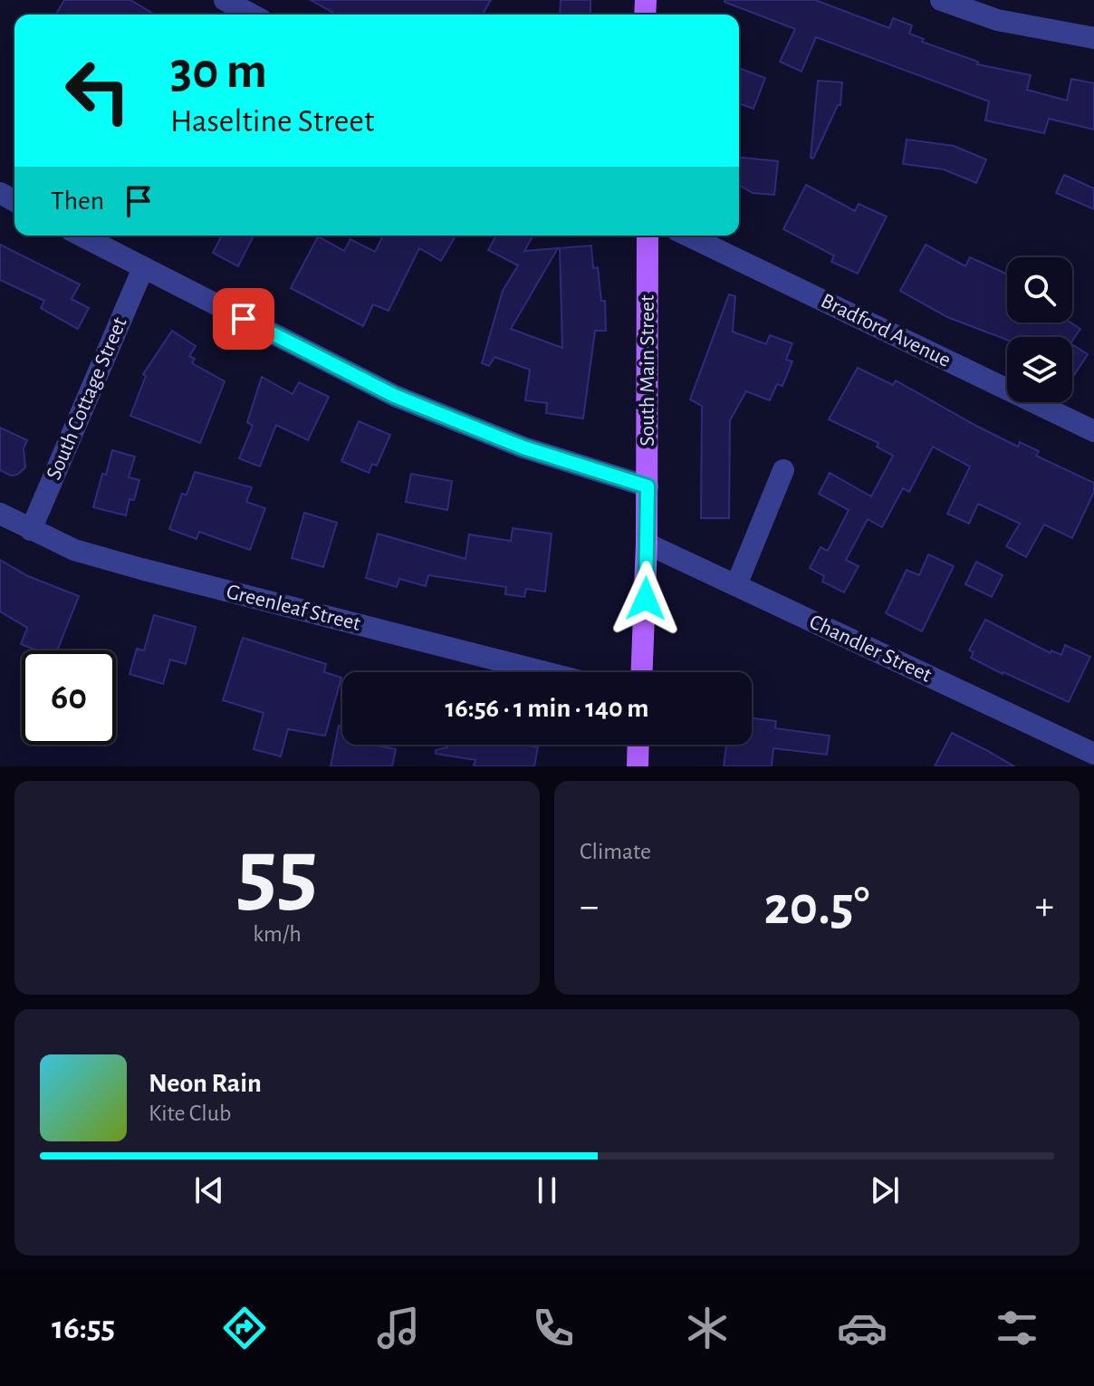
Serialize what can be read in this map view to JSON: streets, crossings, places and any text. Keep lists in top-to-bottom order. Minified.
{"streets":{"main road":["South Main Street"],"street":["Bradford Avenue","South Cottage Street","Greenleaf Street","Chandler Street"]},"crossings":[["South Main Street","Chandler Street"],["South Cottage Street","Greenleaf Street"]],"page":{"turn":["30 m","Haseltine Street"],"then":"Then","limit":"60","trip":"16:56 · 1 min · 140 m","tile":[["55","km/h"],"Climate"],"heat":["−","20.5°","+"],"song":["Neon Rain","Kite Club"],"tabs":"16:55"}}
